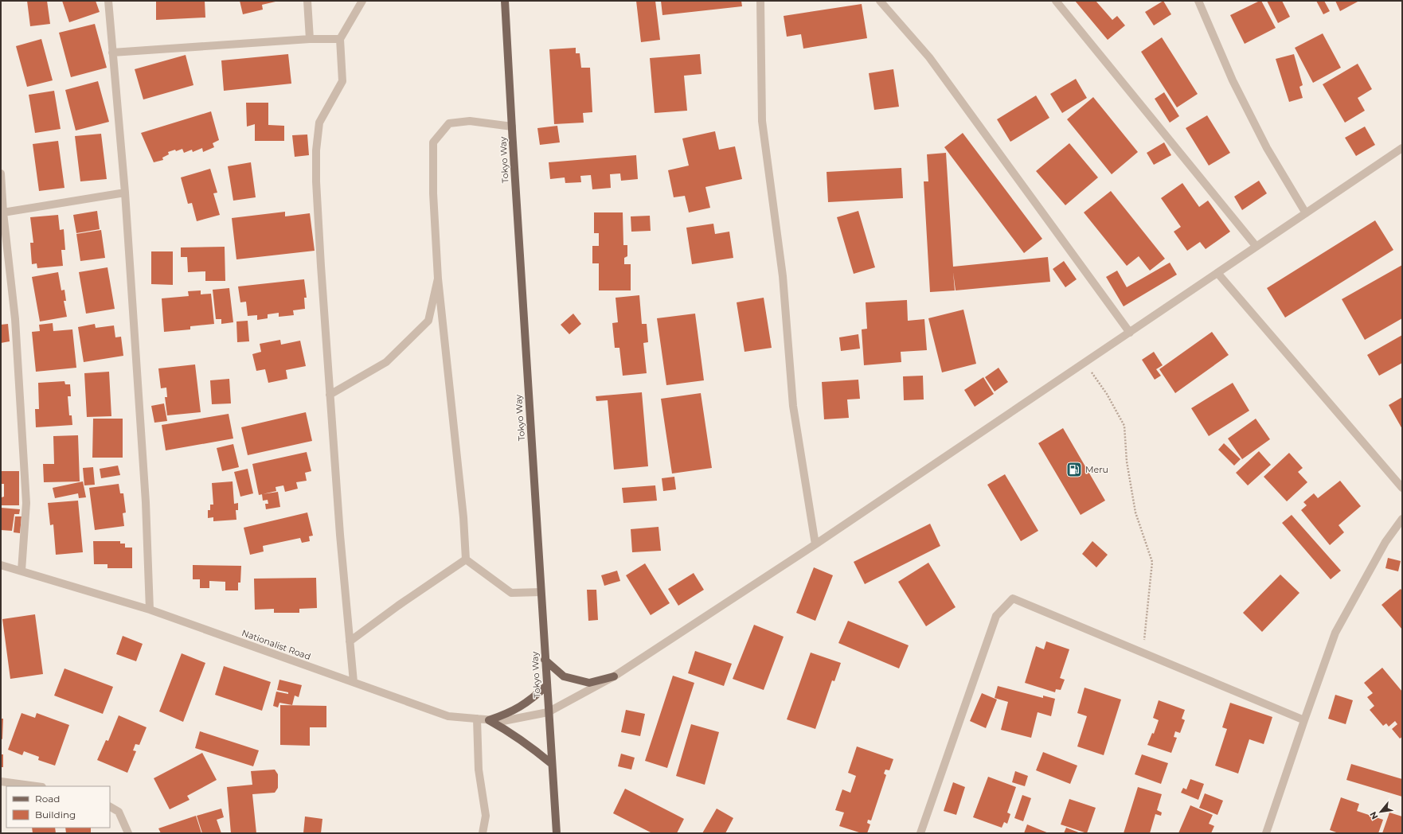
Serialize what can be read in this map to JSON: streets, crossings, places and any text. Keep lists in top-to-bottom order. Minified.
{"streets":{"main road":["Tokyo Way"],"street":["Nationalist Road"]},"crossings":[["Tokyo Way","Nationalist Road"]],"places":{"fuel station":["Meru"]},"legend":["Road","Building"],"north":"bottom left"}
